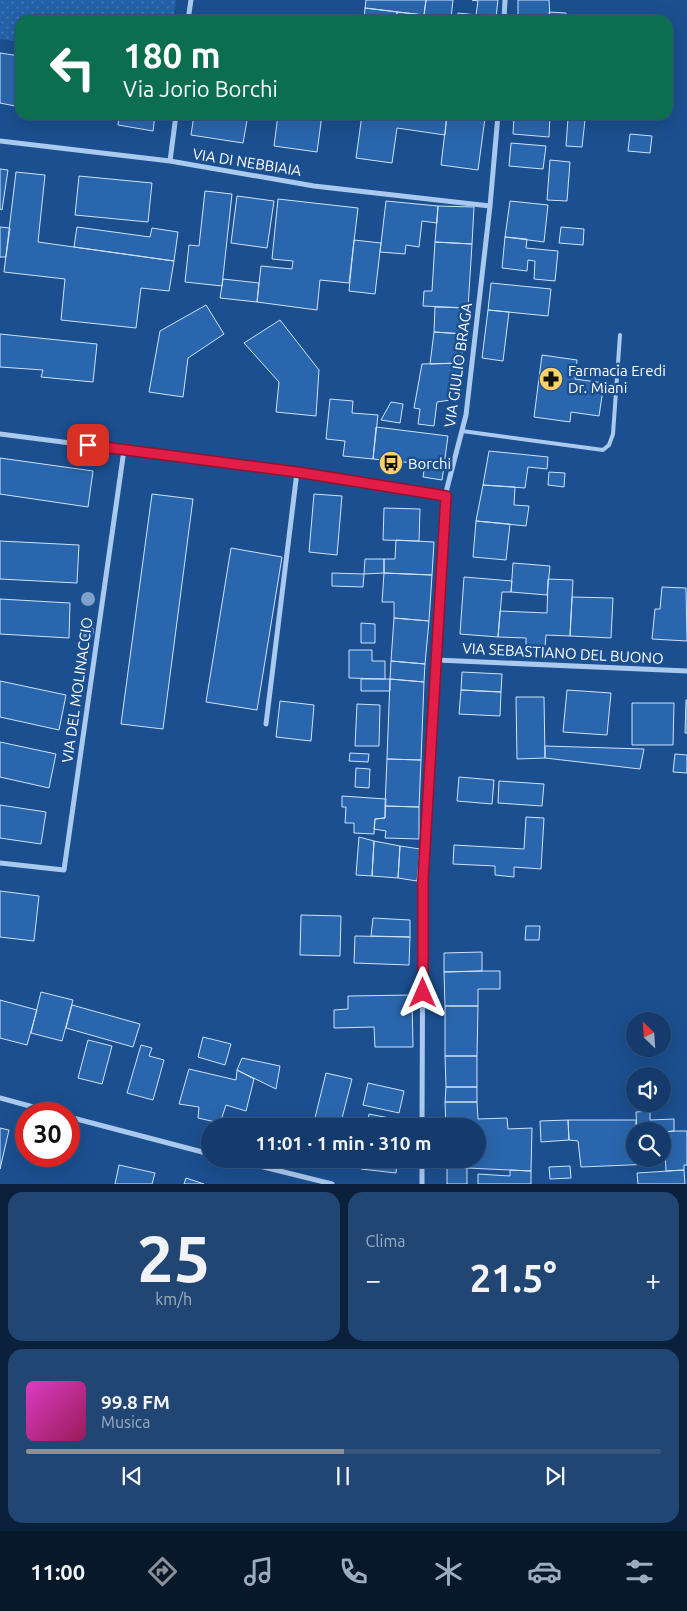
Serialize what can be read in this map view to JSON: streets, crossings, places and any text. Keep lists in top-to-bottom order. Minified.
{"streets":{"street":["VIA DI NEBBIAIA","VIA GIULIO BRAGA","VIA SEBASTIANO DEL BUONO","VIA DEL MOLINACCIO"]},"crossings":[["VIA DI NEBBIAIA","VIA GIULIO BRAGA"],["VIA GIULIO BRAGA","VIA SEBASTIANO DEL BUONO"]],"places":{"pharmacy":["Farmacia Eredi Dr. Miani"],"bus stop":["Borchi"]},"north":"top left","page":{"turn":["180 m","Via Jorio Borchi"],"limit":"30","trip":"11:01 · 1 min · 310 m","tile":[["25","km/h"],"Clima"],"heat":["−","21.5°","+"],"song":["99.8 FM","Musica"],"tabs":"11:00"}}
